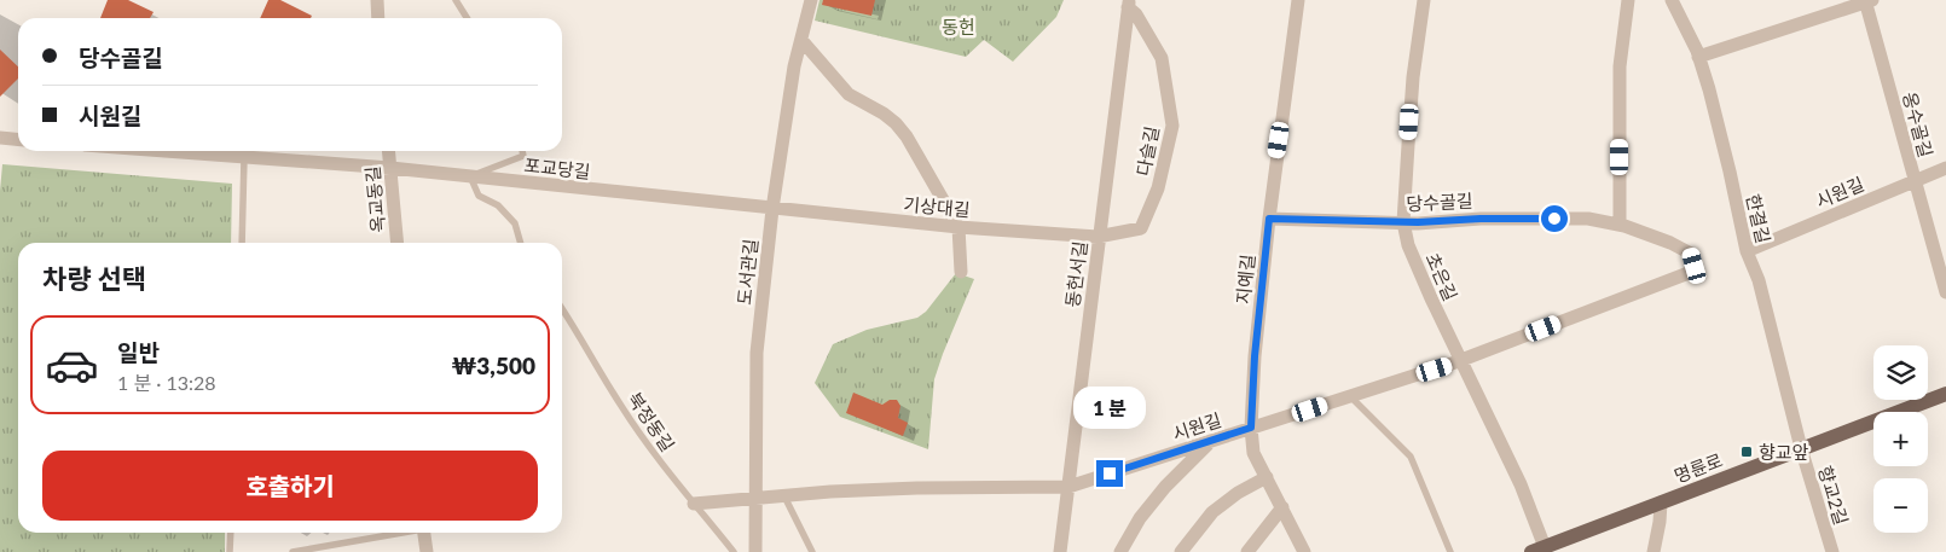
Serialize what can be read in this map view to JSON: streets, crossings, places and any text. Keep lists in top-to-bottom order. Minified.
{"streets":{"main road":["명륜로"],"street":["옹수골길","다슬길","포교당길","시원길","옥교동길","당수골길","기상대길","한결길","도서관길","동헌서길","초은길","지예길","향교2길"],"lane":["북정동길"]},"crossings":[["옹수골길","시원길"],["다슬길","기상대길"],["다슬길","동헌서길"],["포교당길","옥교동길"],["포교당길","기상대길"],["포교당길","도서관길"],["시원길","당수골길"],["시원길","한결길"],["시원길","도서관길"],["시원길","동헌서길"],["시원길","초은길"],["시원길","지예길"],["시원길","북정동길"],["당수골길","초은길"],["당수골길","지예길"],["기상대길","도서관길"],["기상대길","동헌서길"],["한결길","명륜로"],["한결길","향교2길"],["초은길","명륜로"],["명륜로","향교2길"]],"parks":["동헌"],"places":{"transit":["향교앞"]},"page":{"banner":["당수골길","시원길"],"heading":"차량 선택","list":[{"name":"일반","note":"1 분 · 13:28","value":"₩3,500"}],"map_buttons":["+","−"],"bubble":"1 분","buttons":"호출하기"}}
